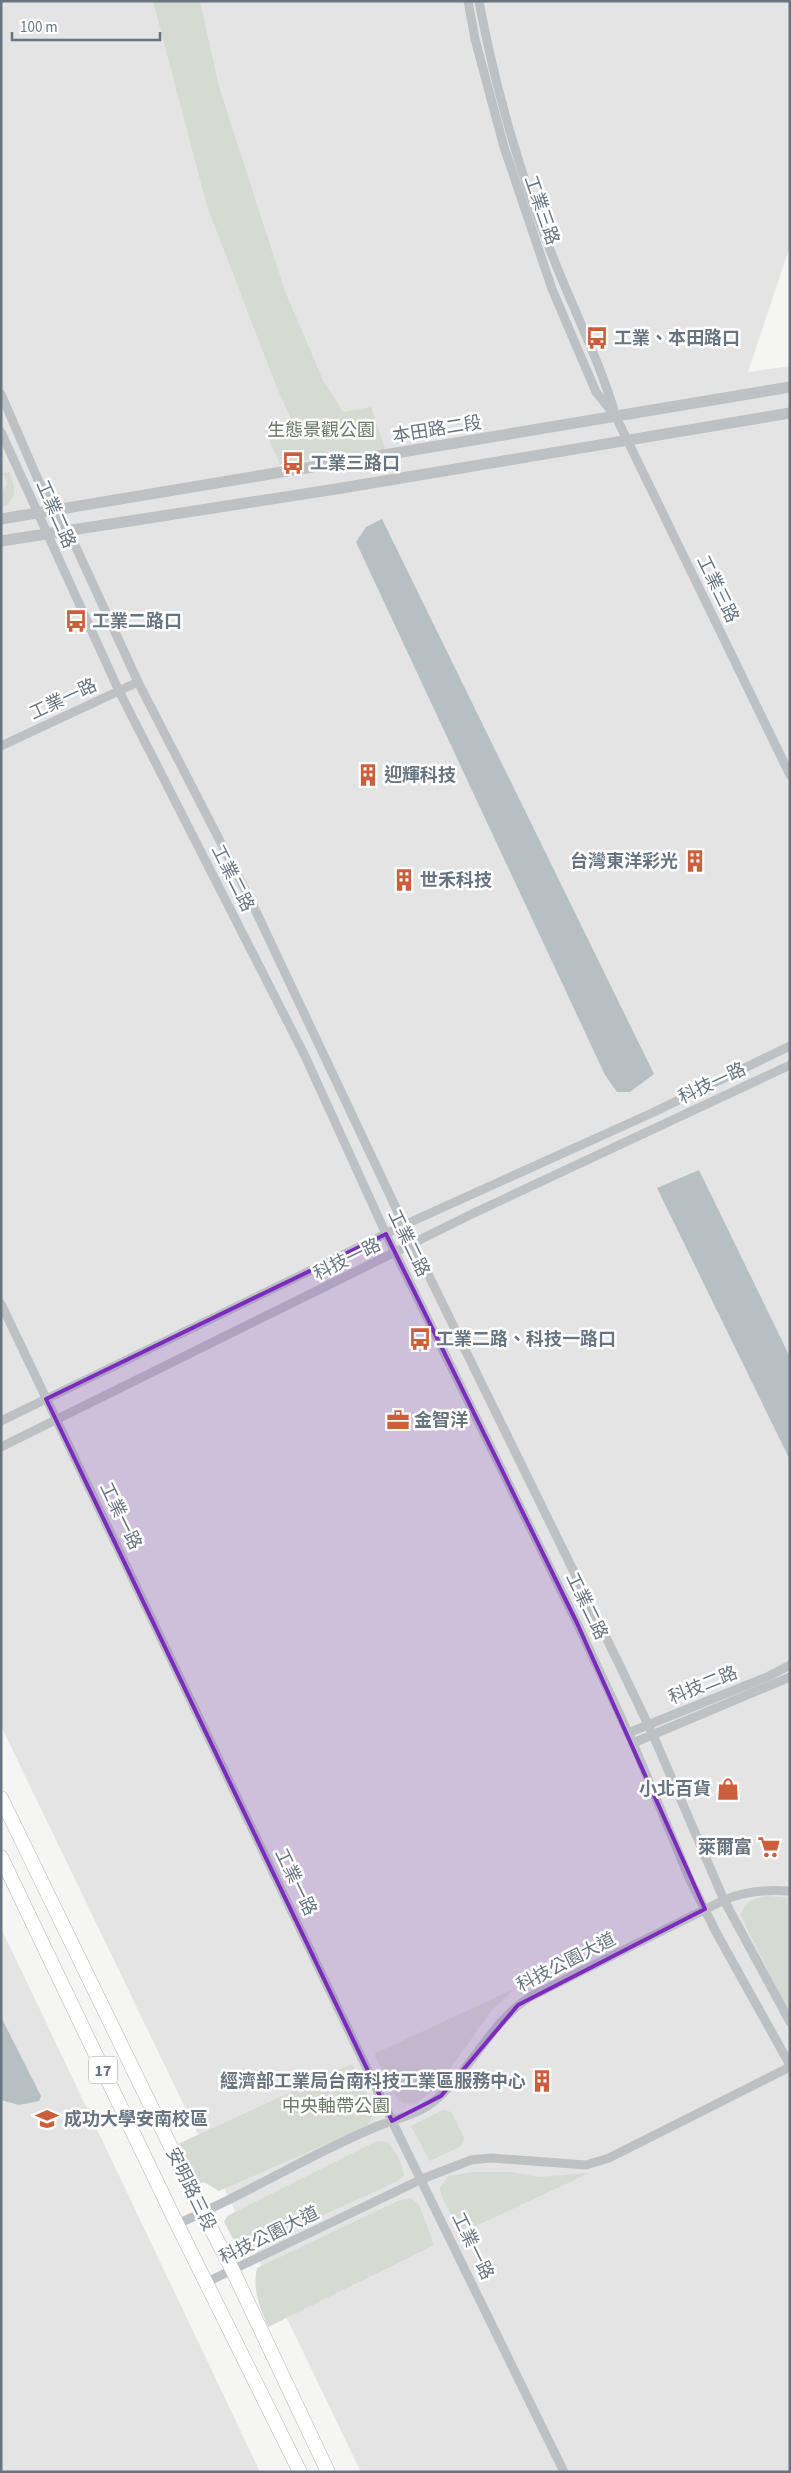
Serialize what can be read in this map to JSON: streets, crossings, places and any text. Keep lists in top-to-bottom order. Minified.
{"streets":{"main road":["17","安明路三段"],"street":["工業三路","本田路二段","工業二路","工業一路","科技一路","科技二路","科技公園大道"]},"crossings":[["工業三路","本田路二段"],["本田路二段","工業二路"],["工業二路","工業一路"],["工業二路","科技一路"],["工業二路","科技二路"],["工業二路","科技公園大道"],["工業一路","科技一路"],["工業一路","科技公園大道"],["科技公園大道","安明路三段"]],"parks":["生態景觀公園","中央軸帶公園"],"places":{"bus stop":["工業、本田路口","工業三路口","工業二路口","工業二路、科技一路口"],"building":["迎輝科技","台灣東洋彩光","世禾科技","經濟部工業局台南科技工業區服務中心"],"office":["金智洋"],"shop":["小北百貨"],"supermarket":["萊爾富"],"school or university":["成功大學安南校區"]},"scale_bar":"100 m"}
